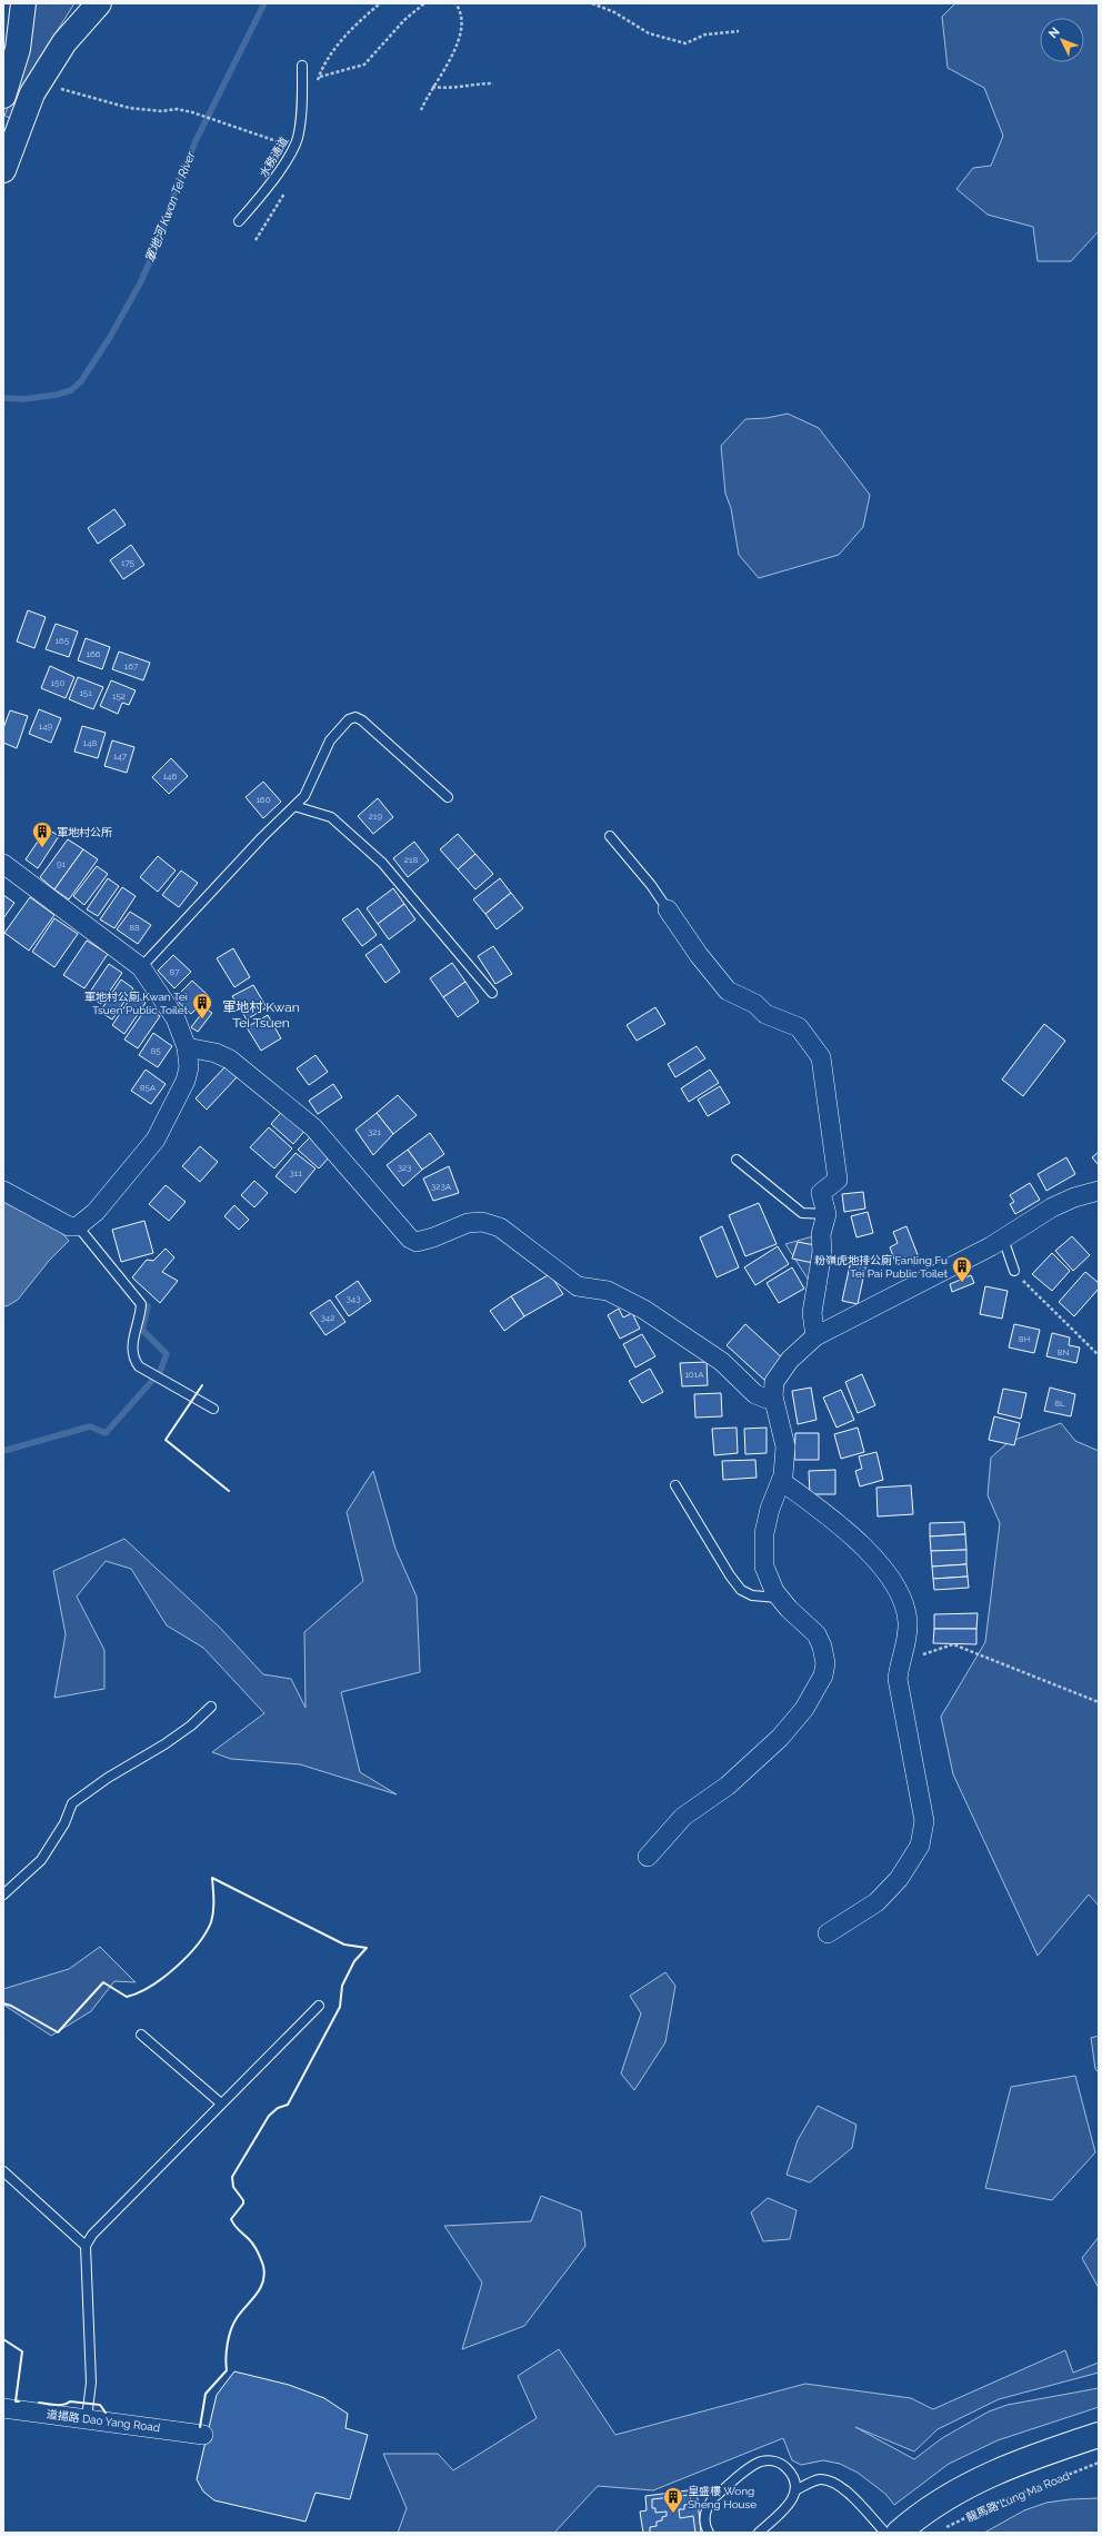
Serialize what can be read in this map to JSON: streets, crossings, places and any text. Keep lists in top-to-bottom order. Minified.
{"streets":{"street":["道揚路 Dao Yang Road"],"lane":["水務通道"],"path":["龍馬路 Lung Ma Road"]},"districts":["軍地村 Kwan Tei Tsuen"],"water":["軍地河 Kwan Tei River"],"places":{"building":["軍地村公所","軍地村公廁 Kwan Tei Tsuen Public Toilet","粉嶺虎地排公廁 Fanling Fu Tei Pai Public Toilet","皇盛樓 Wong Sheng House"]},"house_numbers":["175","165","166","167","150","151","152","149","148","147","146","160","219","218","91","88","87","85","85A","321","323","311","323A","343","342","8H","8N","101A","8L"],"north":"top left"}
